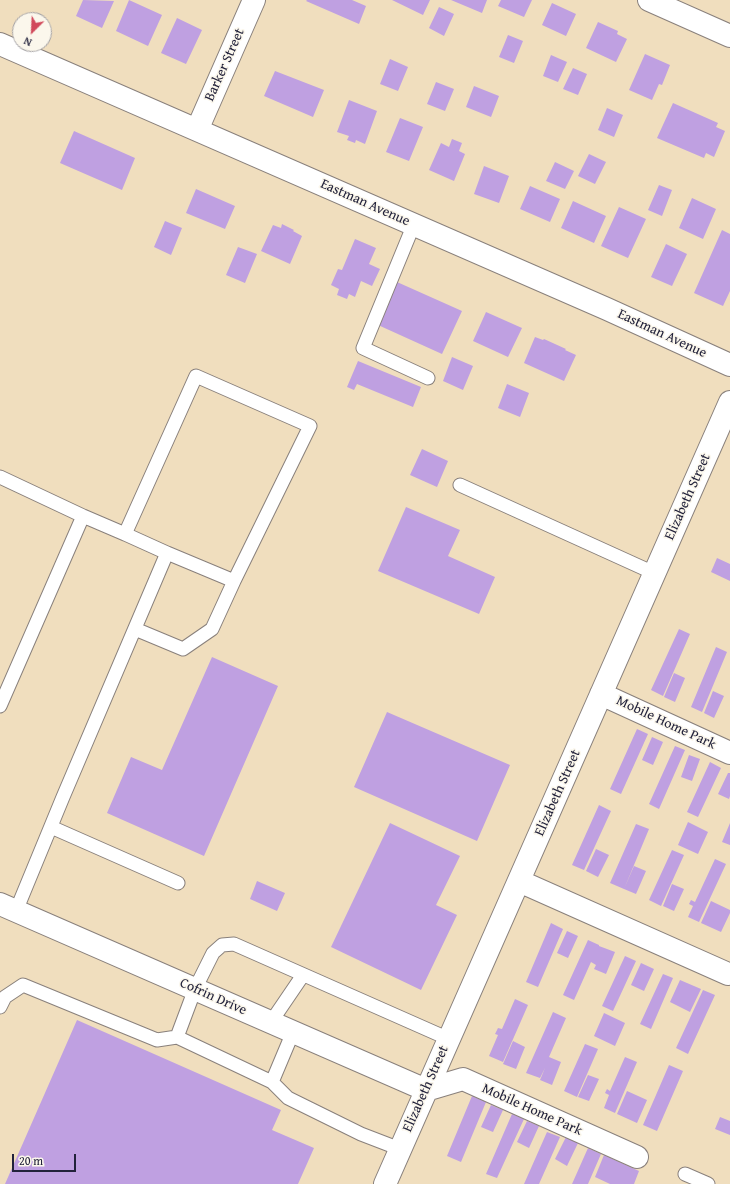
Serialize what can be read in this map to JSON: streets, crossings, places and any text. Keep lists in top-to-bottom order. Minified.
{"streets":{"street":["Barker Street","Eastman Avenue","Elizabeth Street","Mobile Home Park","Cofrin Drive"]},"crossings":[["Barker Street","Eastman Avenue"],["Elizabeth Street","Mobile Home Park"],["Elizabeth Street","Cofrin Drive"],["Mobile Home Park","Cofrin Drive"]],"scale_bar":"20 m","north":"bottom left"}
